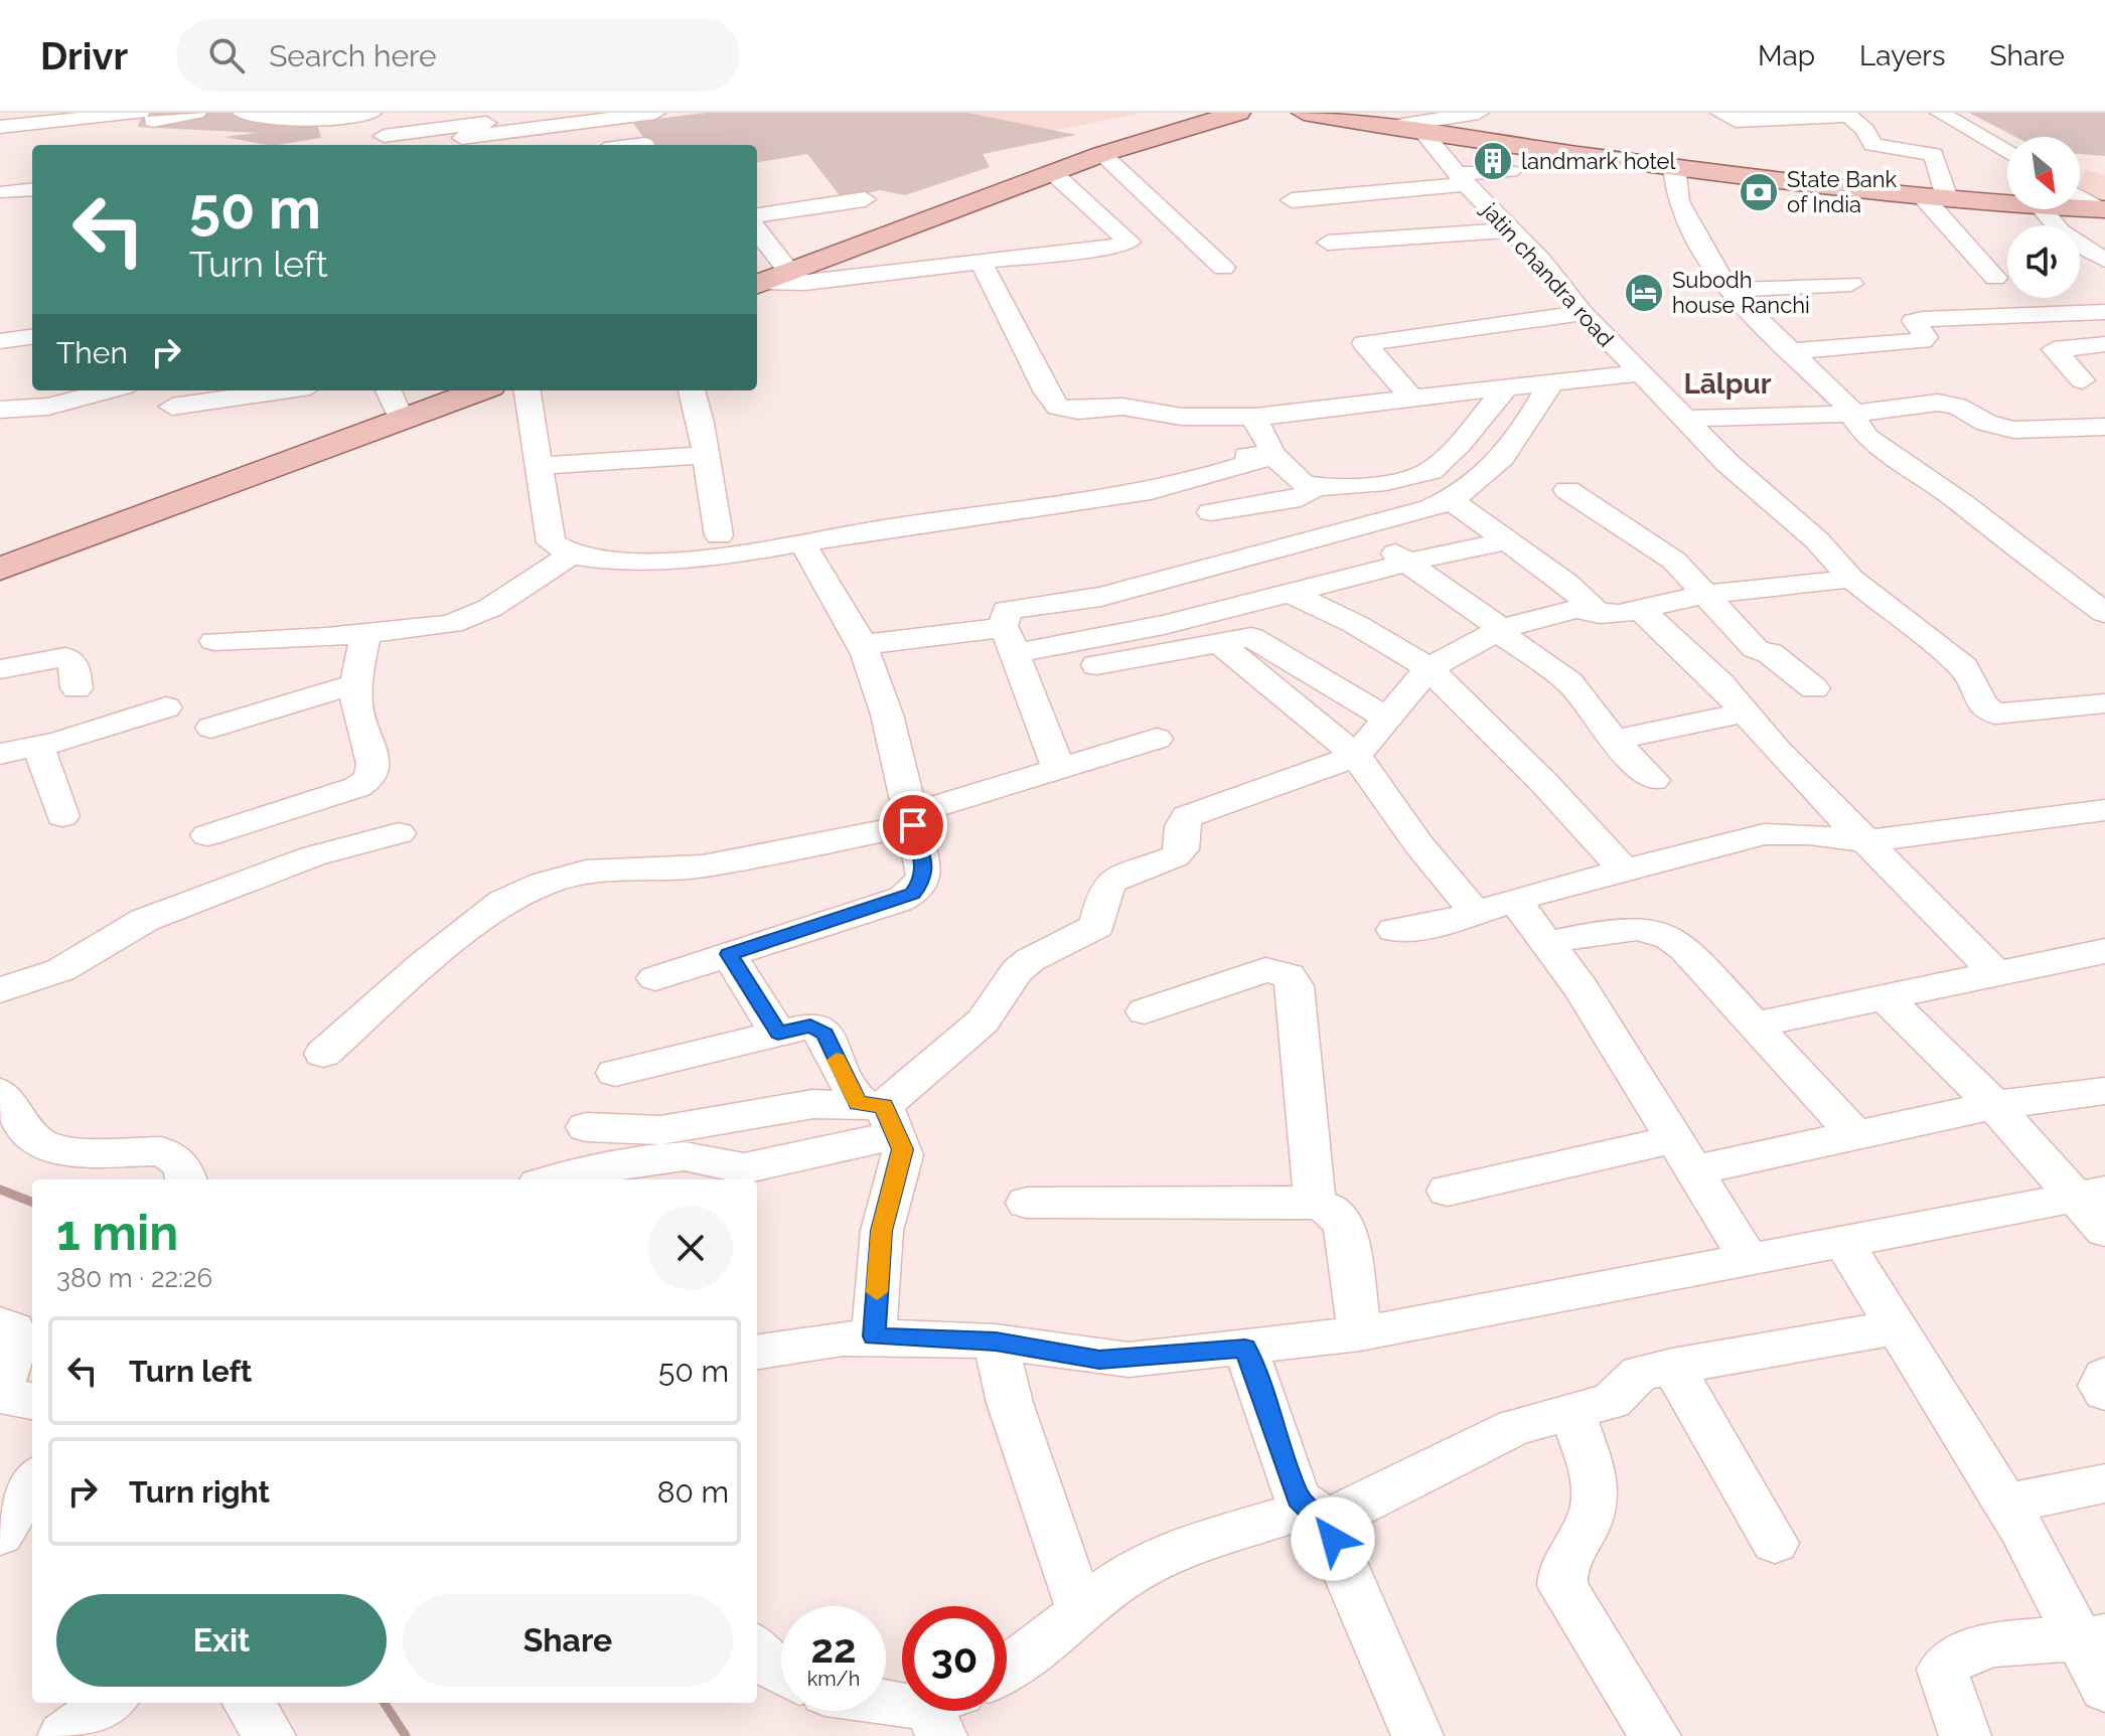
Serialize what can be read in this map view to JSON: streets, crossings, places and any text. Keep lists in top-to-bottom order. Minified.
{"streets":{"street":["jatin chandra road"]},"districts":["Lālpur"],"places":{"building":["landmark hotel"],"bank":["State Bank of India"],"hotel":["Subodh house Ranchi"]},"north":"bottom right","page":{"header":"Drivr","search":"Search here","nav":["Map","Layers","Share"],"turn":["50 m","Turn left"],"then":"Then","heading":["1 min","380 m · 22:26"],"list":[{"name":"Turn left","value":"50 m"},{"name":"Turn right","value":"80 m"}],"buttons":["Exit","Share"],"speed":"22 km/h","limit":"30"}}
